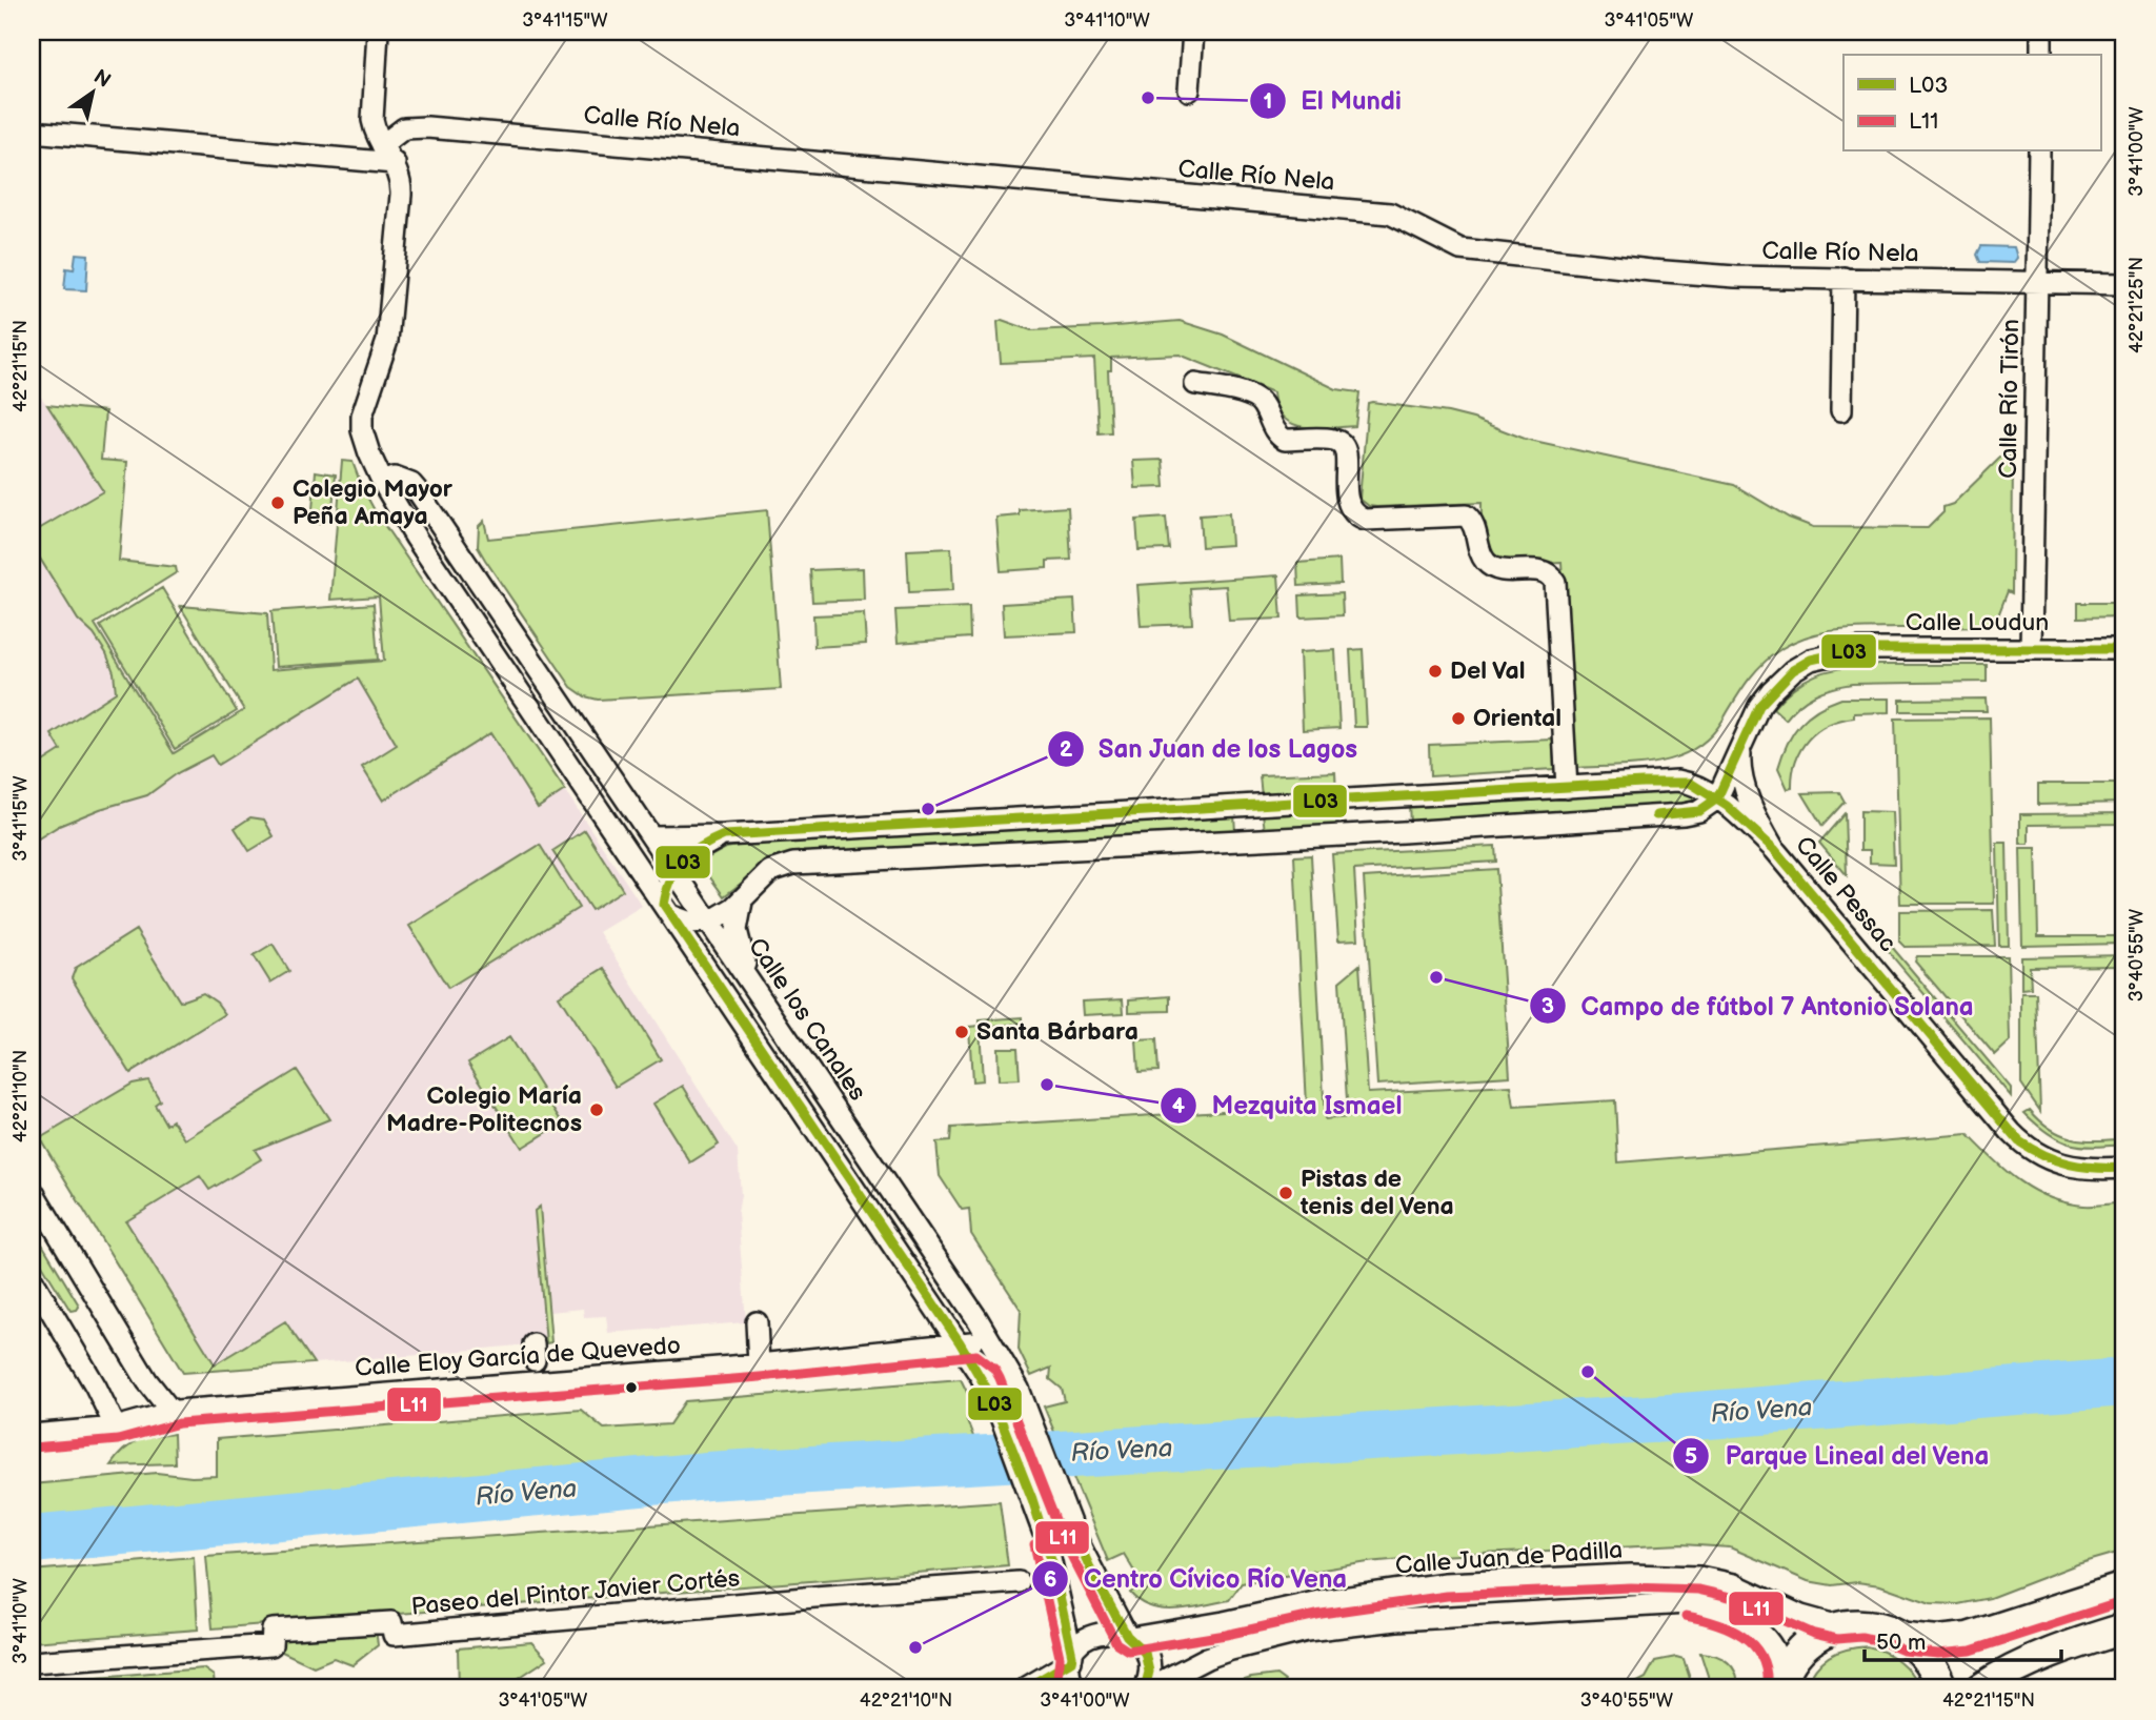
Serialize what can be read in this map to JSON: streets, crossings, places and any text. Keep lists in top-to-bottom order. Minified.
{"streets":{"street":["Calle Río Nela","Calle Río Tirón","Calle Loudun","Calle Pessac","Calle los Canales","Calle Eloy García de Quevedo","Calle Juan de Padilla","Paseo del Pintor Javier Cortés"]},"crossings":[["Calle Río Nela","Calle Río Tirón"],["Calle Río Tirón","Calle Loudun"],["Calle Loudun","Calle Pessac"],["Calle los Canales","Calle Eloy García de Quevedo"],["Calle los Canales","Calle Juan de Padilla"]],"water":["Río Vena"],"places":["El Mundi","Colegio Mayor Peña Amaya","Del Val","Oriental","San Juan de los Lagos","Campo de fútbol 7 Antonio Solana","Santa Bárbara","Mezquita Ismael","Colegio María Madre-Politecnos","Pistas de tenis del Vena","Parque Lineal del Vena","Centro Cívico Río Vena"],"lines":["transit line L03","transit line L11"],"legend":["L03","L11"],"scale_bar":"50 m","north":"top right","coordinates":["3°41'15\"W","3°41'10\"W","3°41'05\"W","3°41'00\"W","42°21'25\"N","42°21'15\"N","3°40'55\"W","42°21'10\"N"]}
